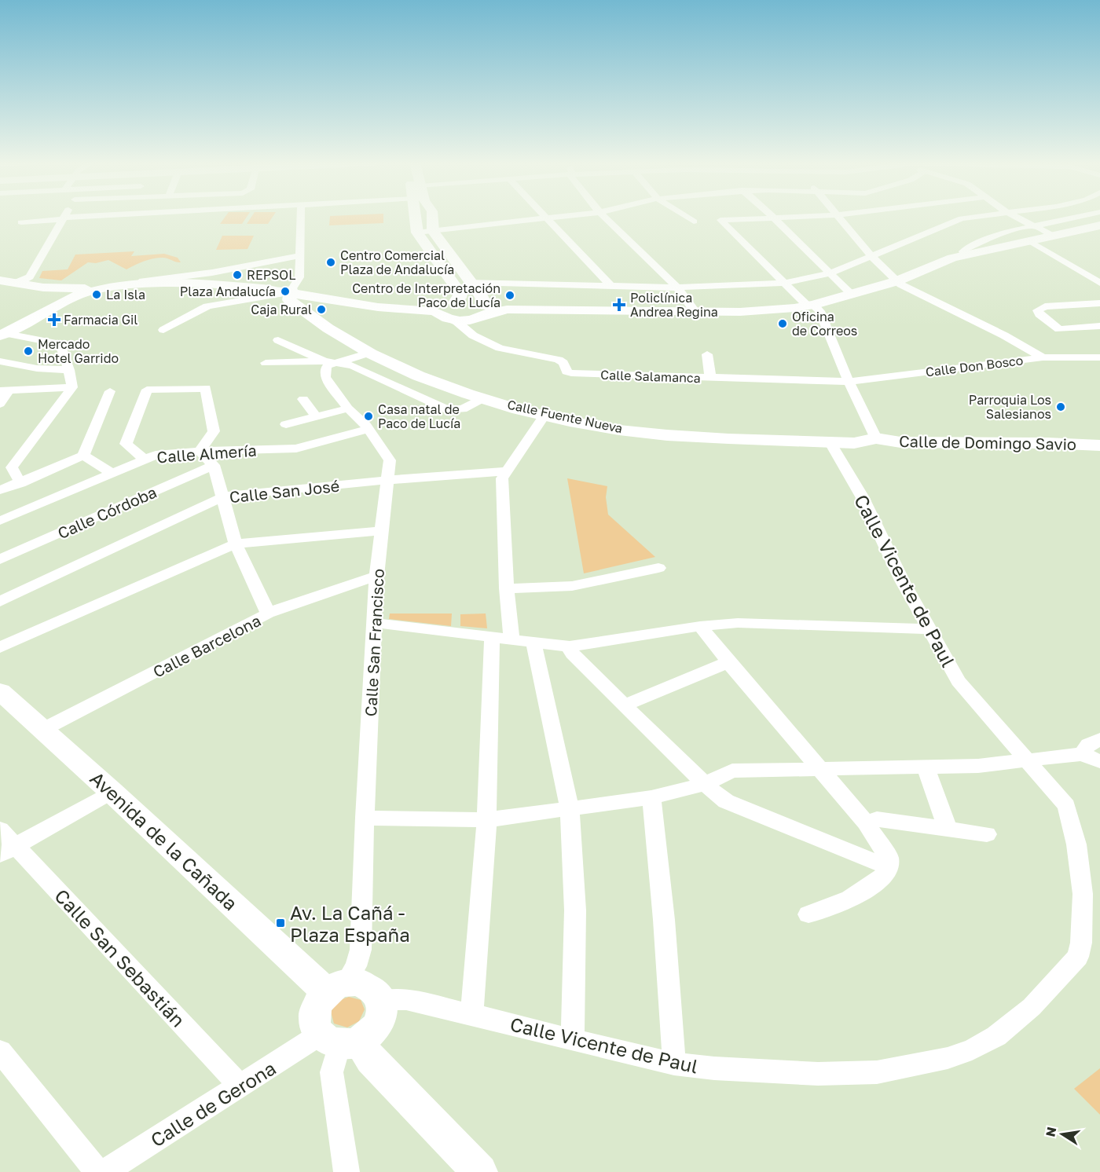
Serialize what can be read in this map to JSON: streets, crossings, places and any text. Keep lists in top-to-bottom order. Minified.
{"streets":{"main road":["Calle Fuente Nueva","Calle de Domingo Savio","Avenida de la Cañada"],"street":["Calle Don Bosco","Calle Salamanca","Calle Almería","Calle San José","Calle Córdoba","Calle Vicente de Paul","Calle San Francisco","Calle Barcelona","Calle San Sebastián","Calle de Gerona"]},"crossings":[["Calle Don Bosco","Calle Salamanca"],["Calle Fuente Nueva","Calle de Domingo Savio"],["Calle Fuente Nueva","Calle Vicente de Paul"],["Calle Almería","Calle San Francisco"],["Calle San José","Calle San Francisco"],["Calle Vicente de Paul","Calle San Francisco"],["Calle Vicente de Paul","Avenida de la Cañada"],["Calle Vicente de Paul","Calle de Gerona"],["Calle San Francisco","Calle Barcelona"],["Calle San Francisco","Avenida de la Cañada"],["Calle San Francisco","Calle de Gerona"],["Calle Barcelona","Avenida de la Cañada"],["Avenida de la Cañada","Calle de Gerona"],["Calle San Sebastián","Calle de Gerona"]],"places":{"other":["Centro Comercial Plaza de Andalucía","REPSOL","Plaza Andalucía","La Isla","Centro de Interpretación Paco de Lucía","Caja Rural","Oficina de Correos","Mercado Hotel Garrido","Parroquia Los Salesianos","Casa natal de Paco de Lucía"],"health":["Policlínica Andrea Regina","Farmacia Gil"],"transit":["Av. La Cañá - Plaza España"]},"north":"left"}
